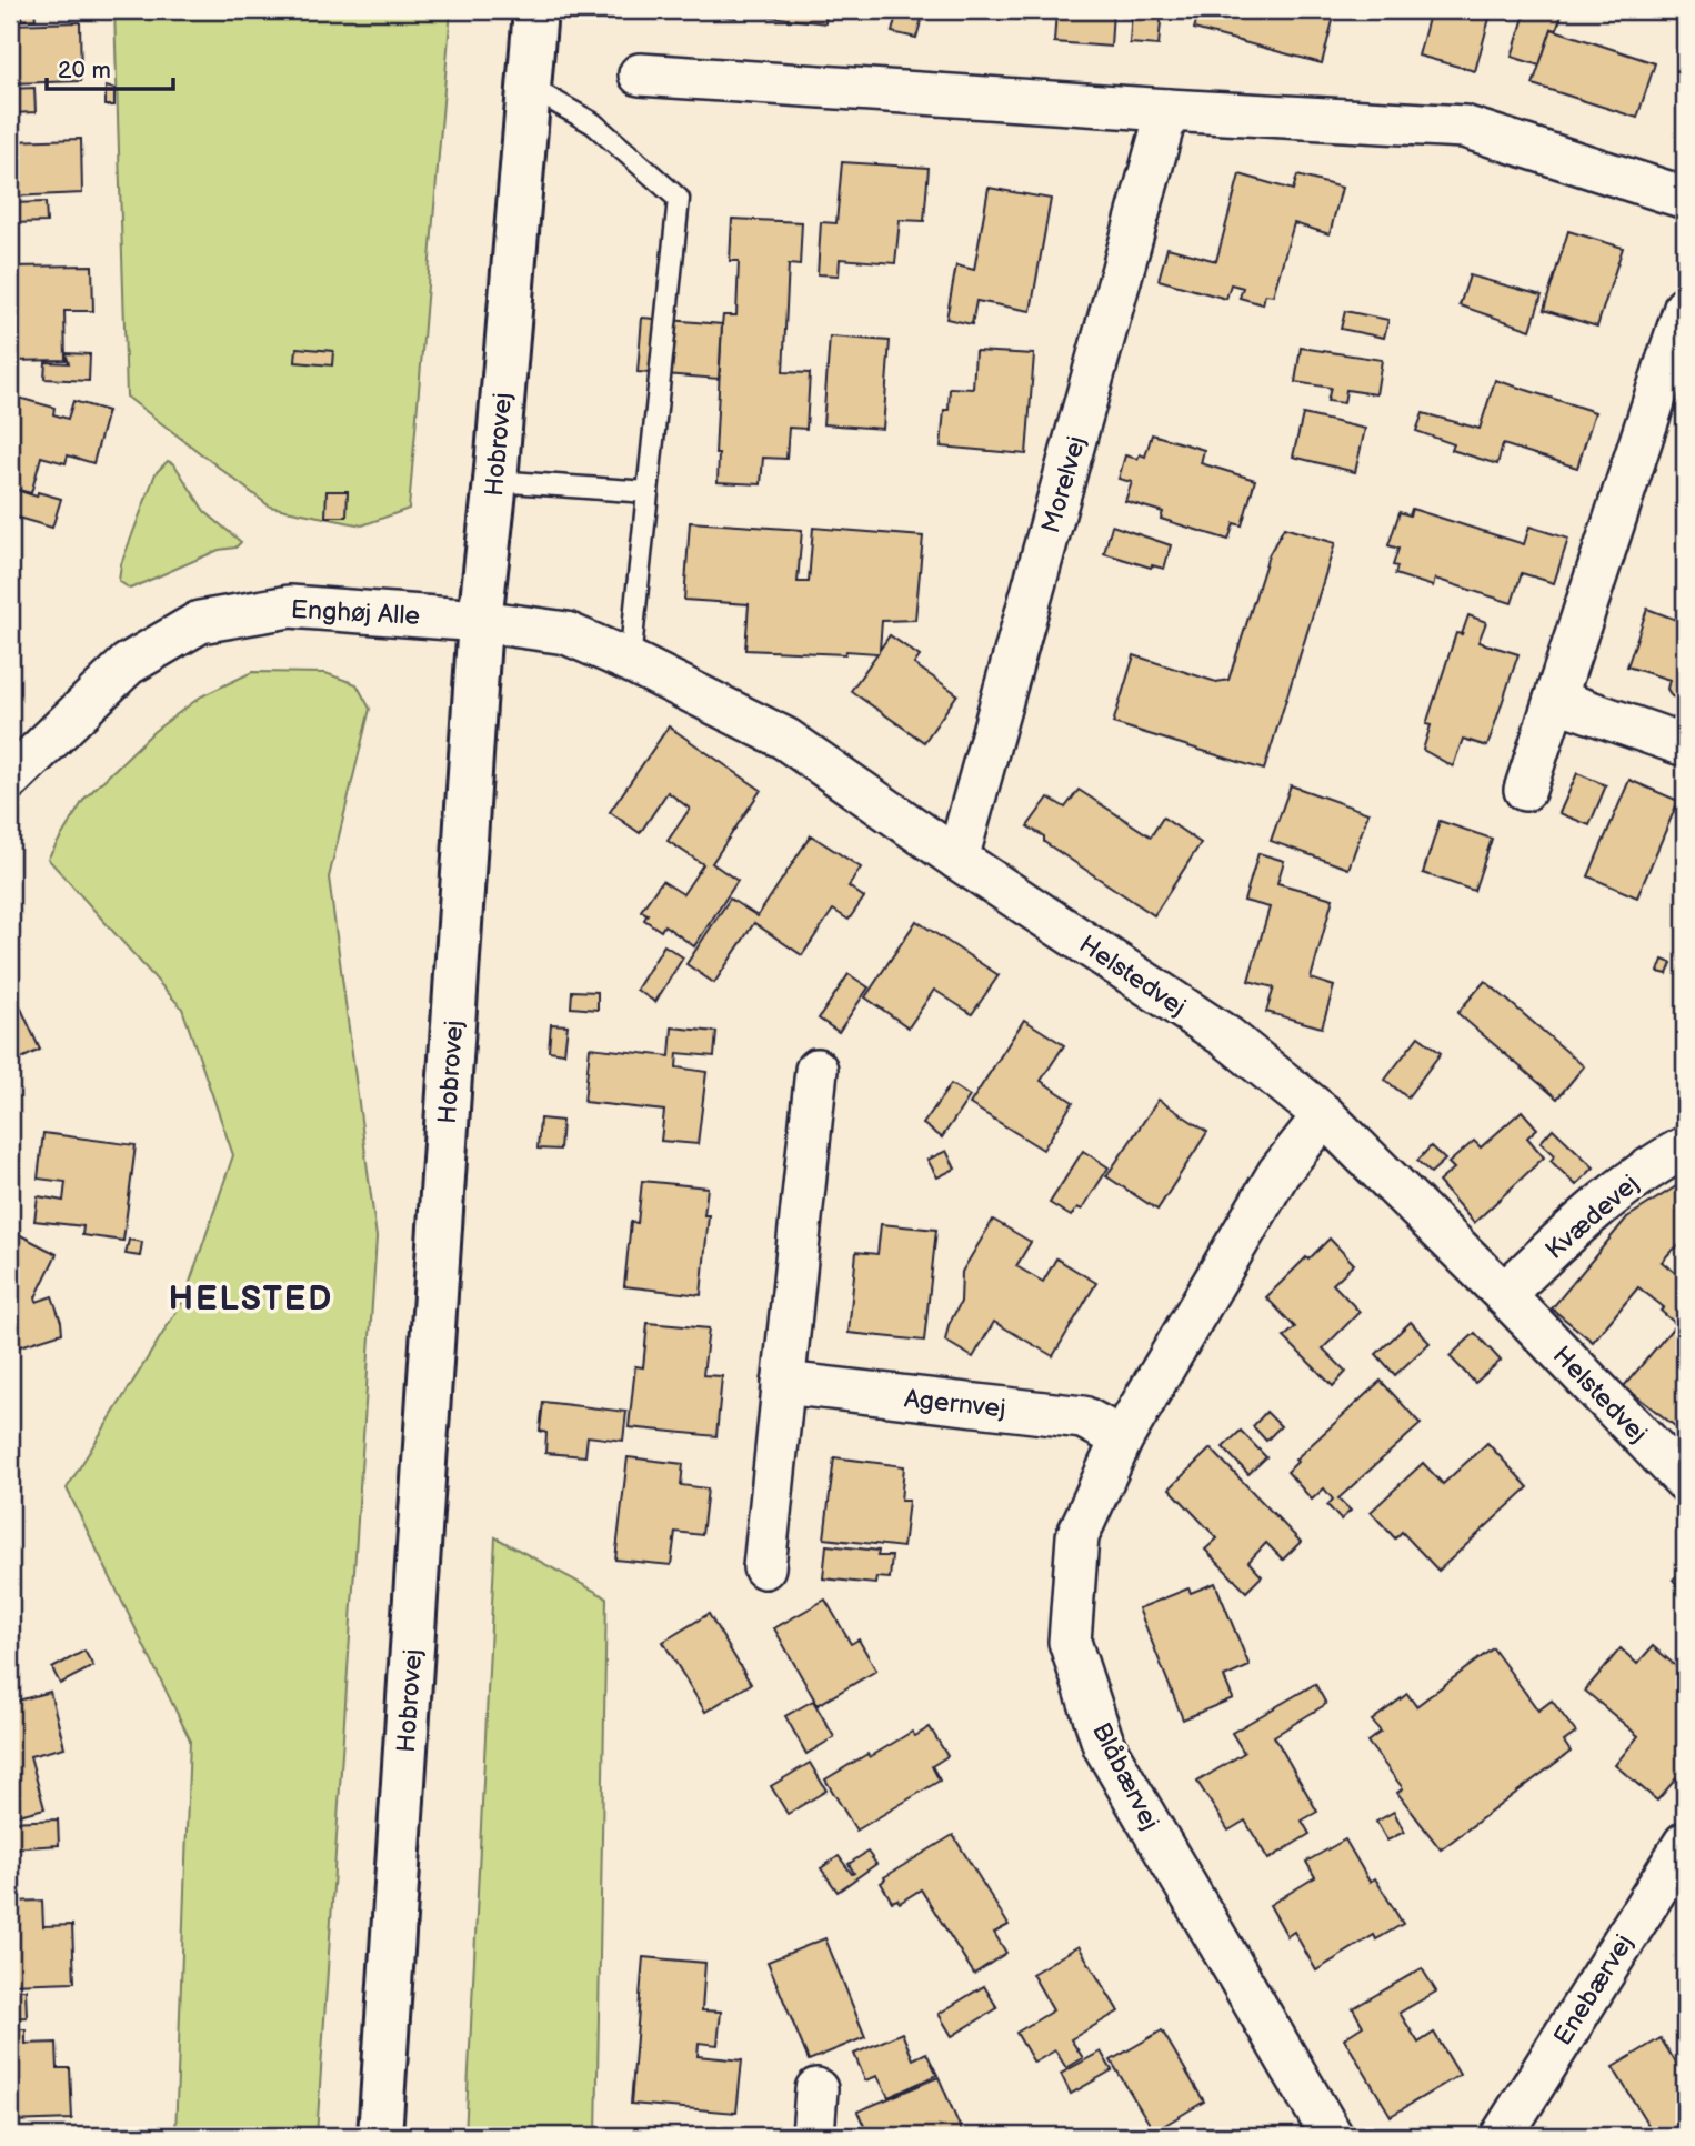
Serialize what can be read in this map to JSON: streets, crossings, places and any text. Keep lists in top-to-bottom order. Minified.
{"streets":{"main road":["Hobrovej"],"street":["Morelvej","Enghøj Alle","Helstedvej","Kvædevej","Agernvej","Blåbærvej","Enebærvej"]},"crossings":[["Hobrovej","Enghøj Alle"],["Hobrovej","Helstedvej"],["Morelvej","Helstedvej"],["Enghøj Alle","Helstedvej"],["Helstedvej","Kvædevej"],["Helstedvej","Blåbærvej"],["Agernvej","Blåbærvej"]],"districts":["HELSTED"],"scale_bar":"20 m"}
